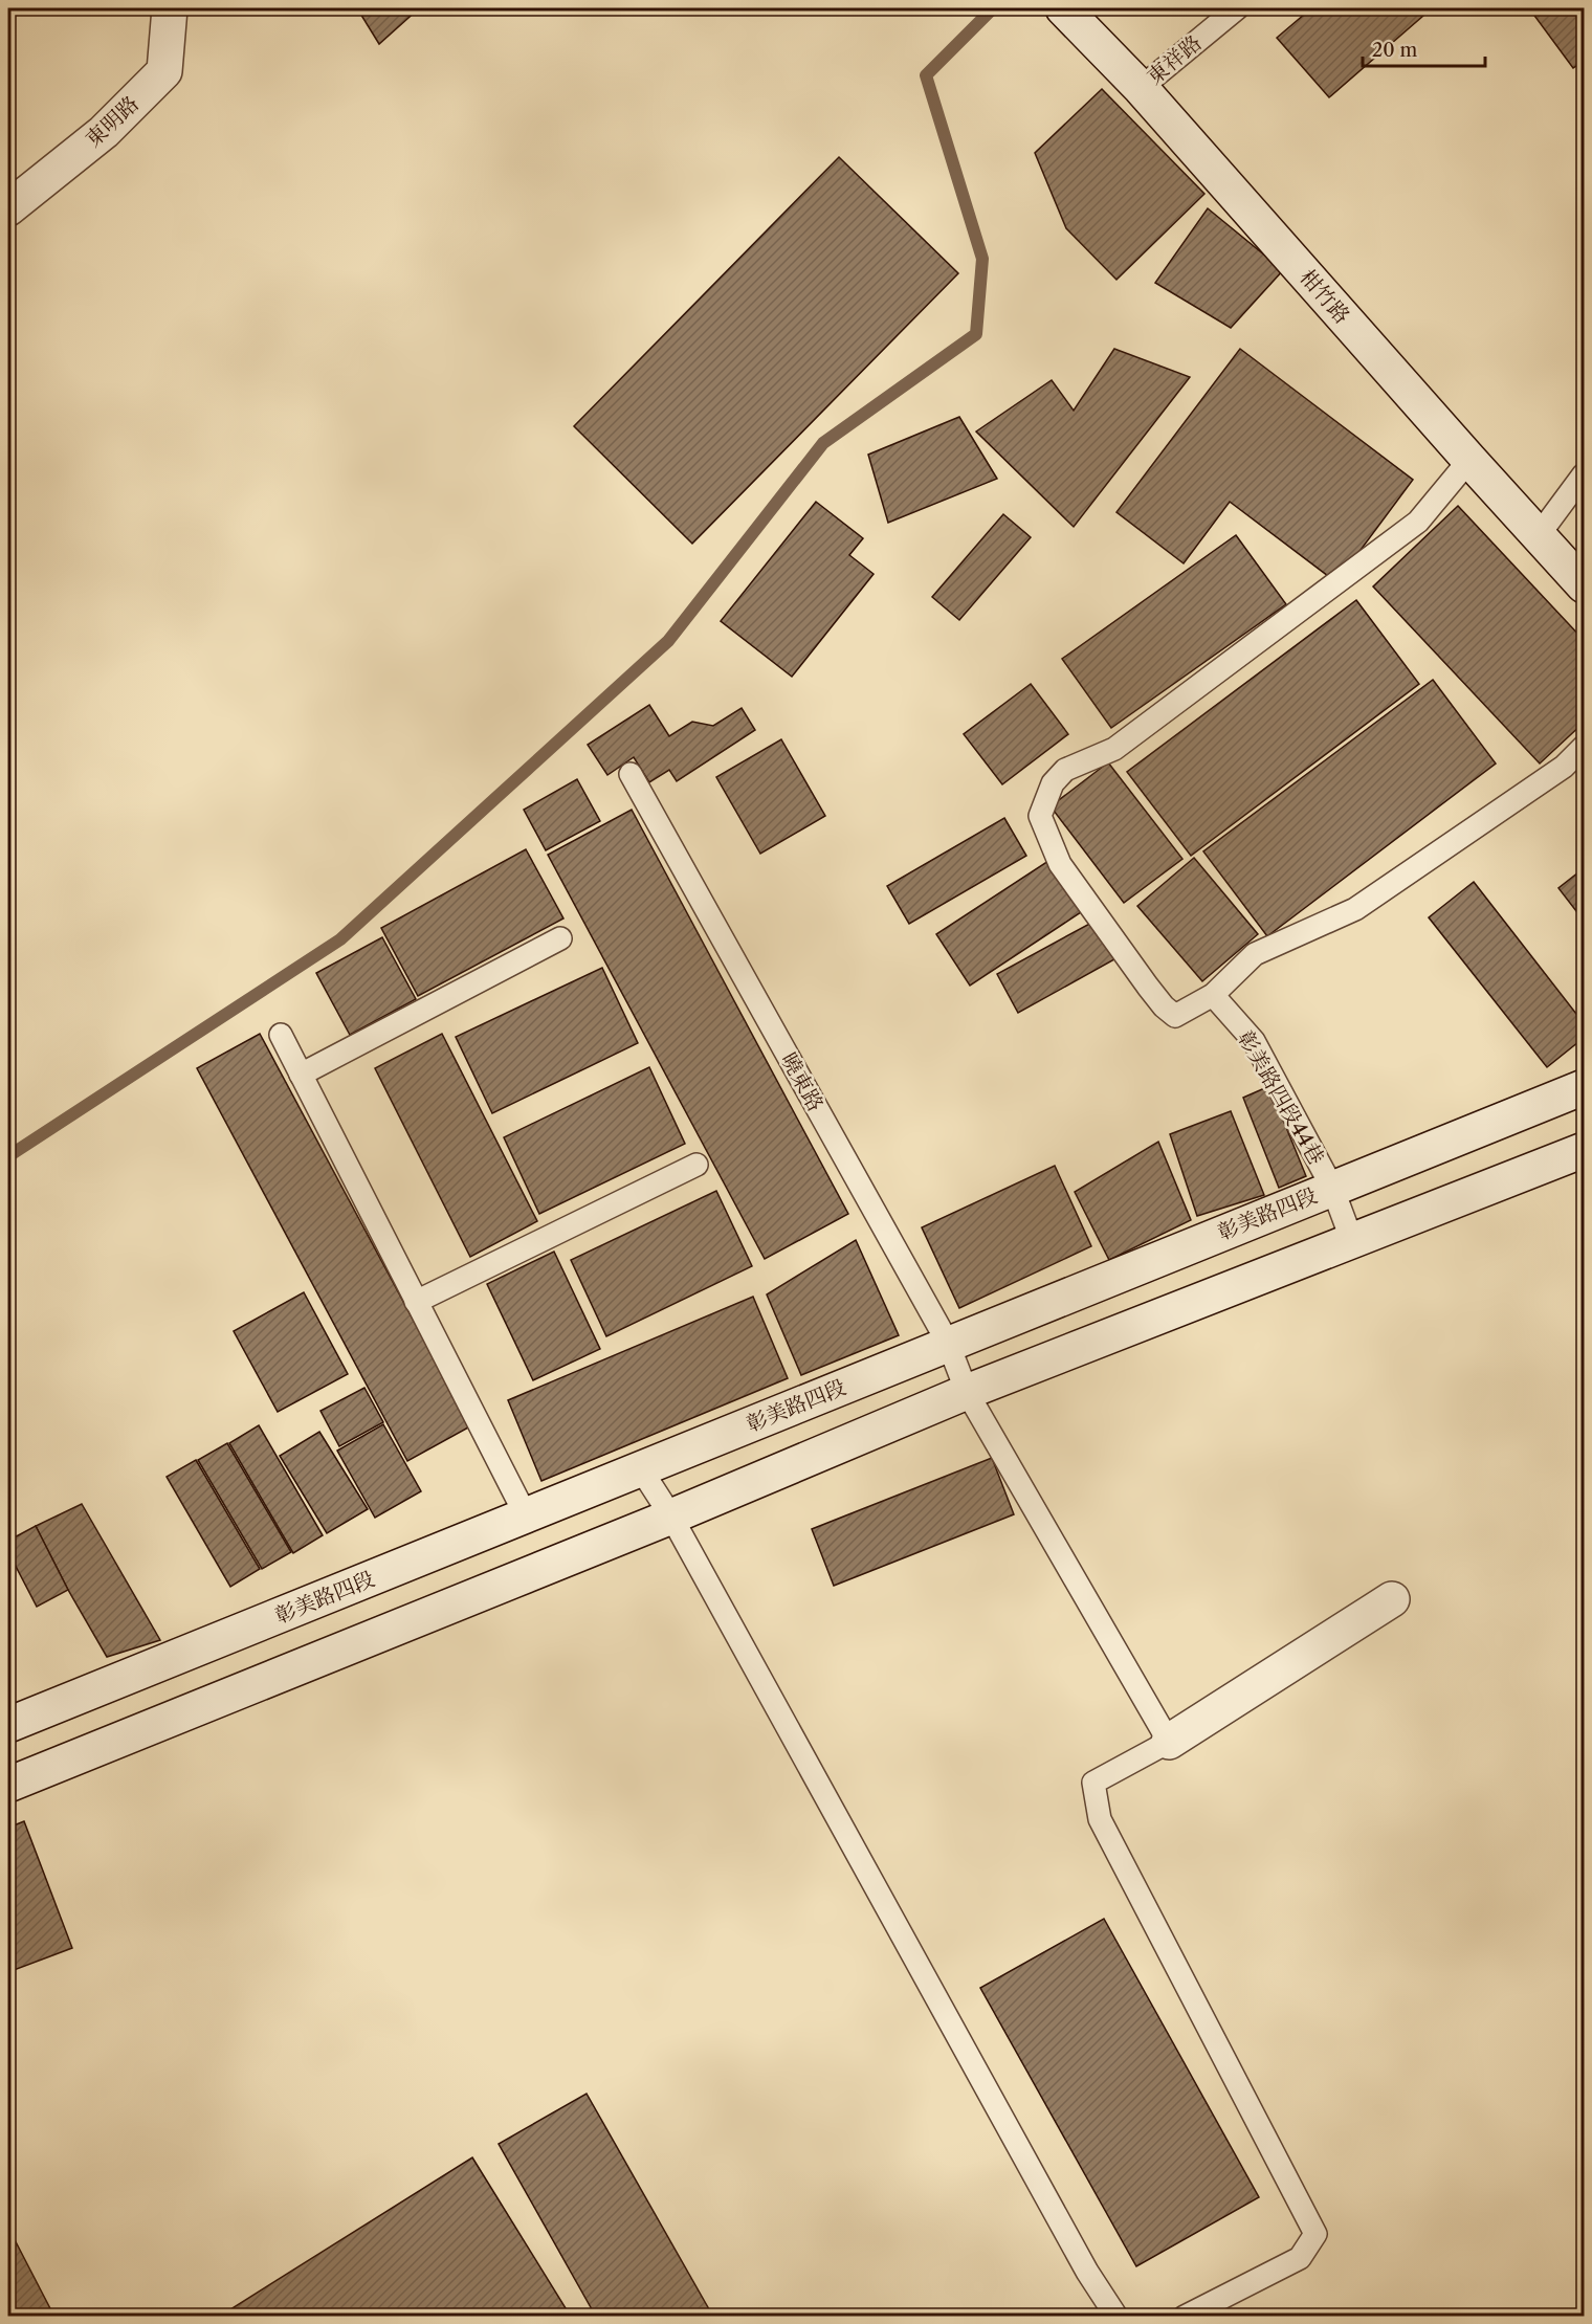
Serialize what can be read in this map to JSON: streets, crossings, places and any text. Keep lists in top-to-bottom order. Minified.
{"streets":{"main road":["東明路","柑竹路","彰美路四段"],"lane":["東祥路","曉東路","彰美路四段44巷"]},"crossings":[["東祥路","柑竹路"],["曉東路","彰美路四段"],["彰美路四段44巷","彰美路四段"]],"scale_bar":"20 m"}
